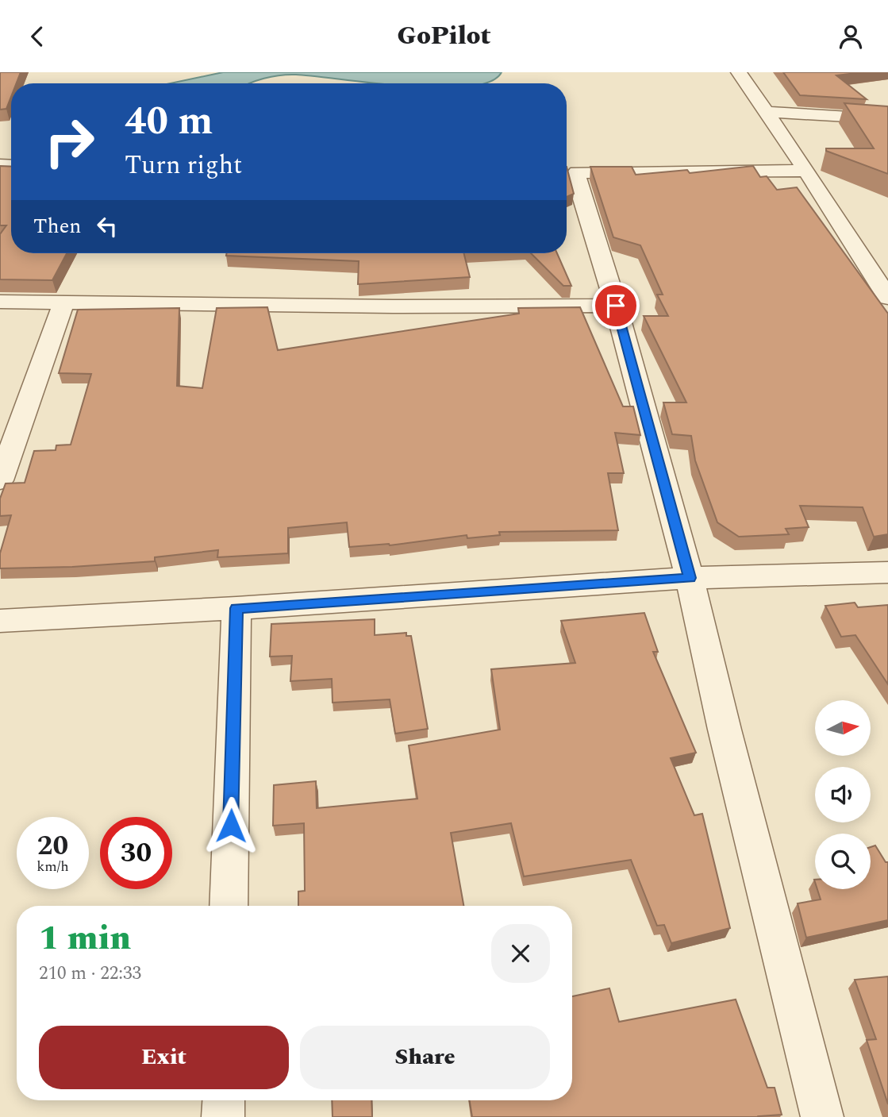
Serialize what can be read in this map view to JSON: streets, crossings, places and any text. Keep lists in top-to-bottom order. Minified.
{"north":"right","page":{"header":"GoPilot","turn":["40 m","Turn right"],"then":"Then","speed":"20 km/h","limit":"30","heading":["1 min","210 m · 22:33"],"buttons":["Exit","Share"]}}
